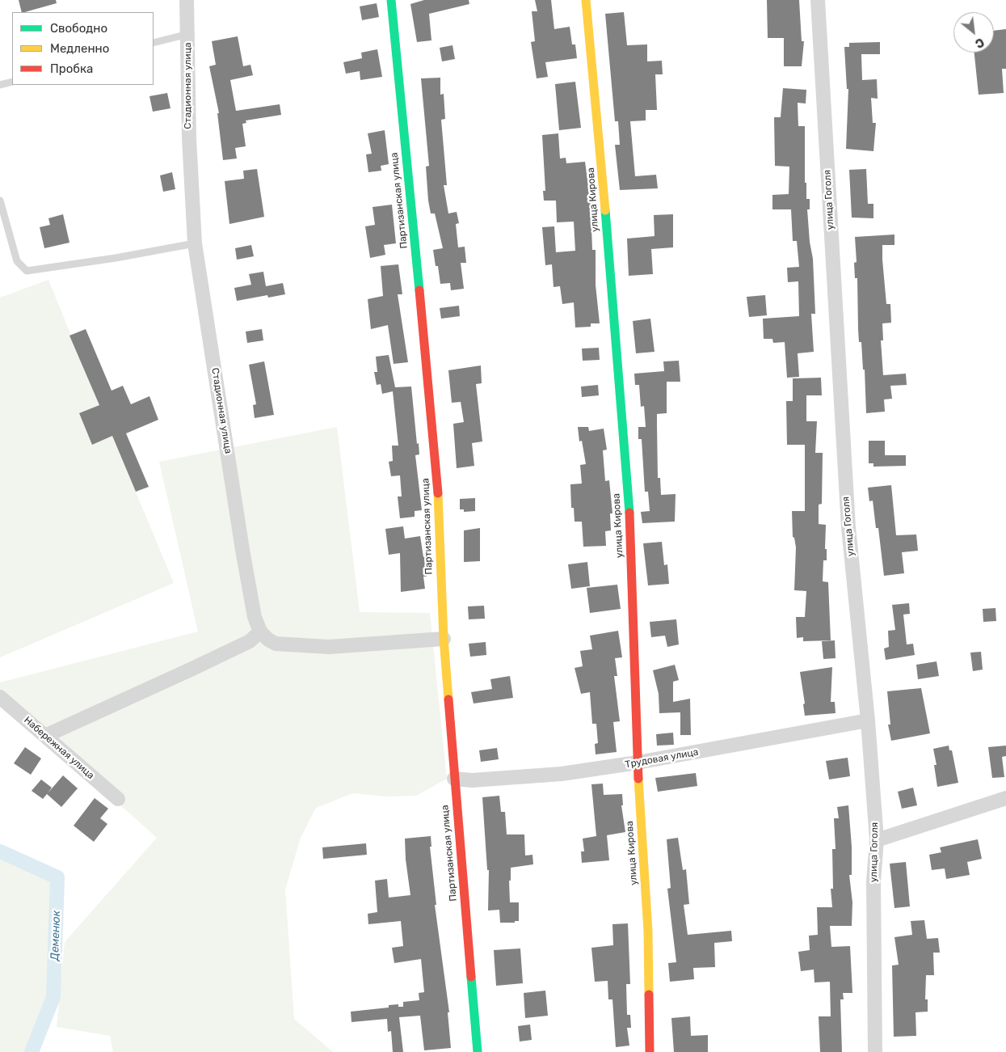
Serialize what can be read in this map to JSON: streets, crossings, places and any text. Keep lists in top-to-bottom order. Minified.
{"streets":{"street":["Стадионная улица","улица Кирова","улица Гоголя","Партизанская улица","Набережная улица","Трудовая улица"]},"crossings":[["улица Кирова","Трудовая улица"],["улица Гоголя","Трудовая улица"],["Партизанская улица","Трудовая улица"]],"water":["Деменюк"],"legend":["Свободно","Медленно","Пробка"],"north":"bottom right"}
